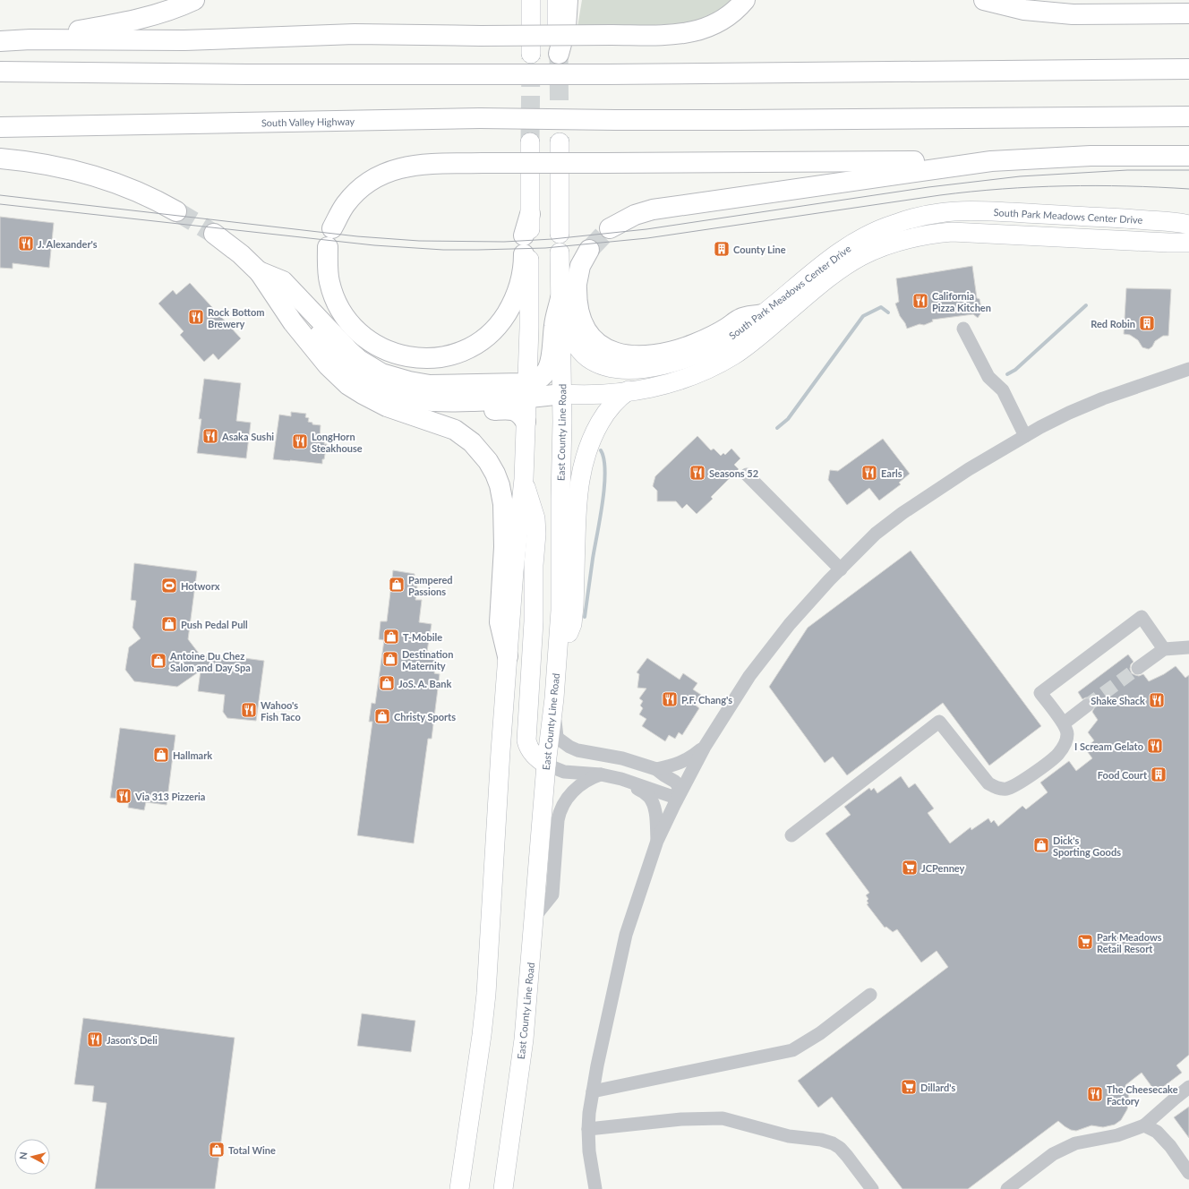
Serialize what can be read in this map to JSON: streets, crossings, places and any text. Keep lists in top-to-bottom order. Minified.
{"streets":{"highway":["South Valley Highway"],"main road":["South Park Meadows Center Drive","East County Line Road"]},"crossings":[["South Park Meadows Center Drive","East County Line Road"]],"places":{"restaurant":["J. Alexander's","California Pizza Kitchen","Rock Bottom Brewery","Asaka Sushi","LongHorn Steakhouse","Seasons 52","Earls","P.F. Chang's","Shake Shack","Wahoo's Fish Taco","I Scream Gelato","Via 313 Pizzeria","Jason's Deli","The Cheesecake Factory"],"building":["County Line","Red Robin","Food Court"],"shop":["Pampered Passions","Push Pedal Pull","T-Mobile","Destination Maternity","Antoine Du Chez Salon and Day Spa","JoS. A. Bank","Christy Sports","Hallmark","Dick's Sporting Goods","Total Wine"],"sports":["Hotworx"],"supermarket":["JCPenney","Park Meadows Retail Resort","Dillard's"]},"north":"left"}
